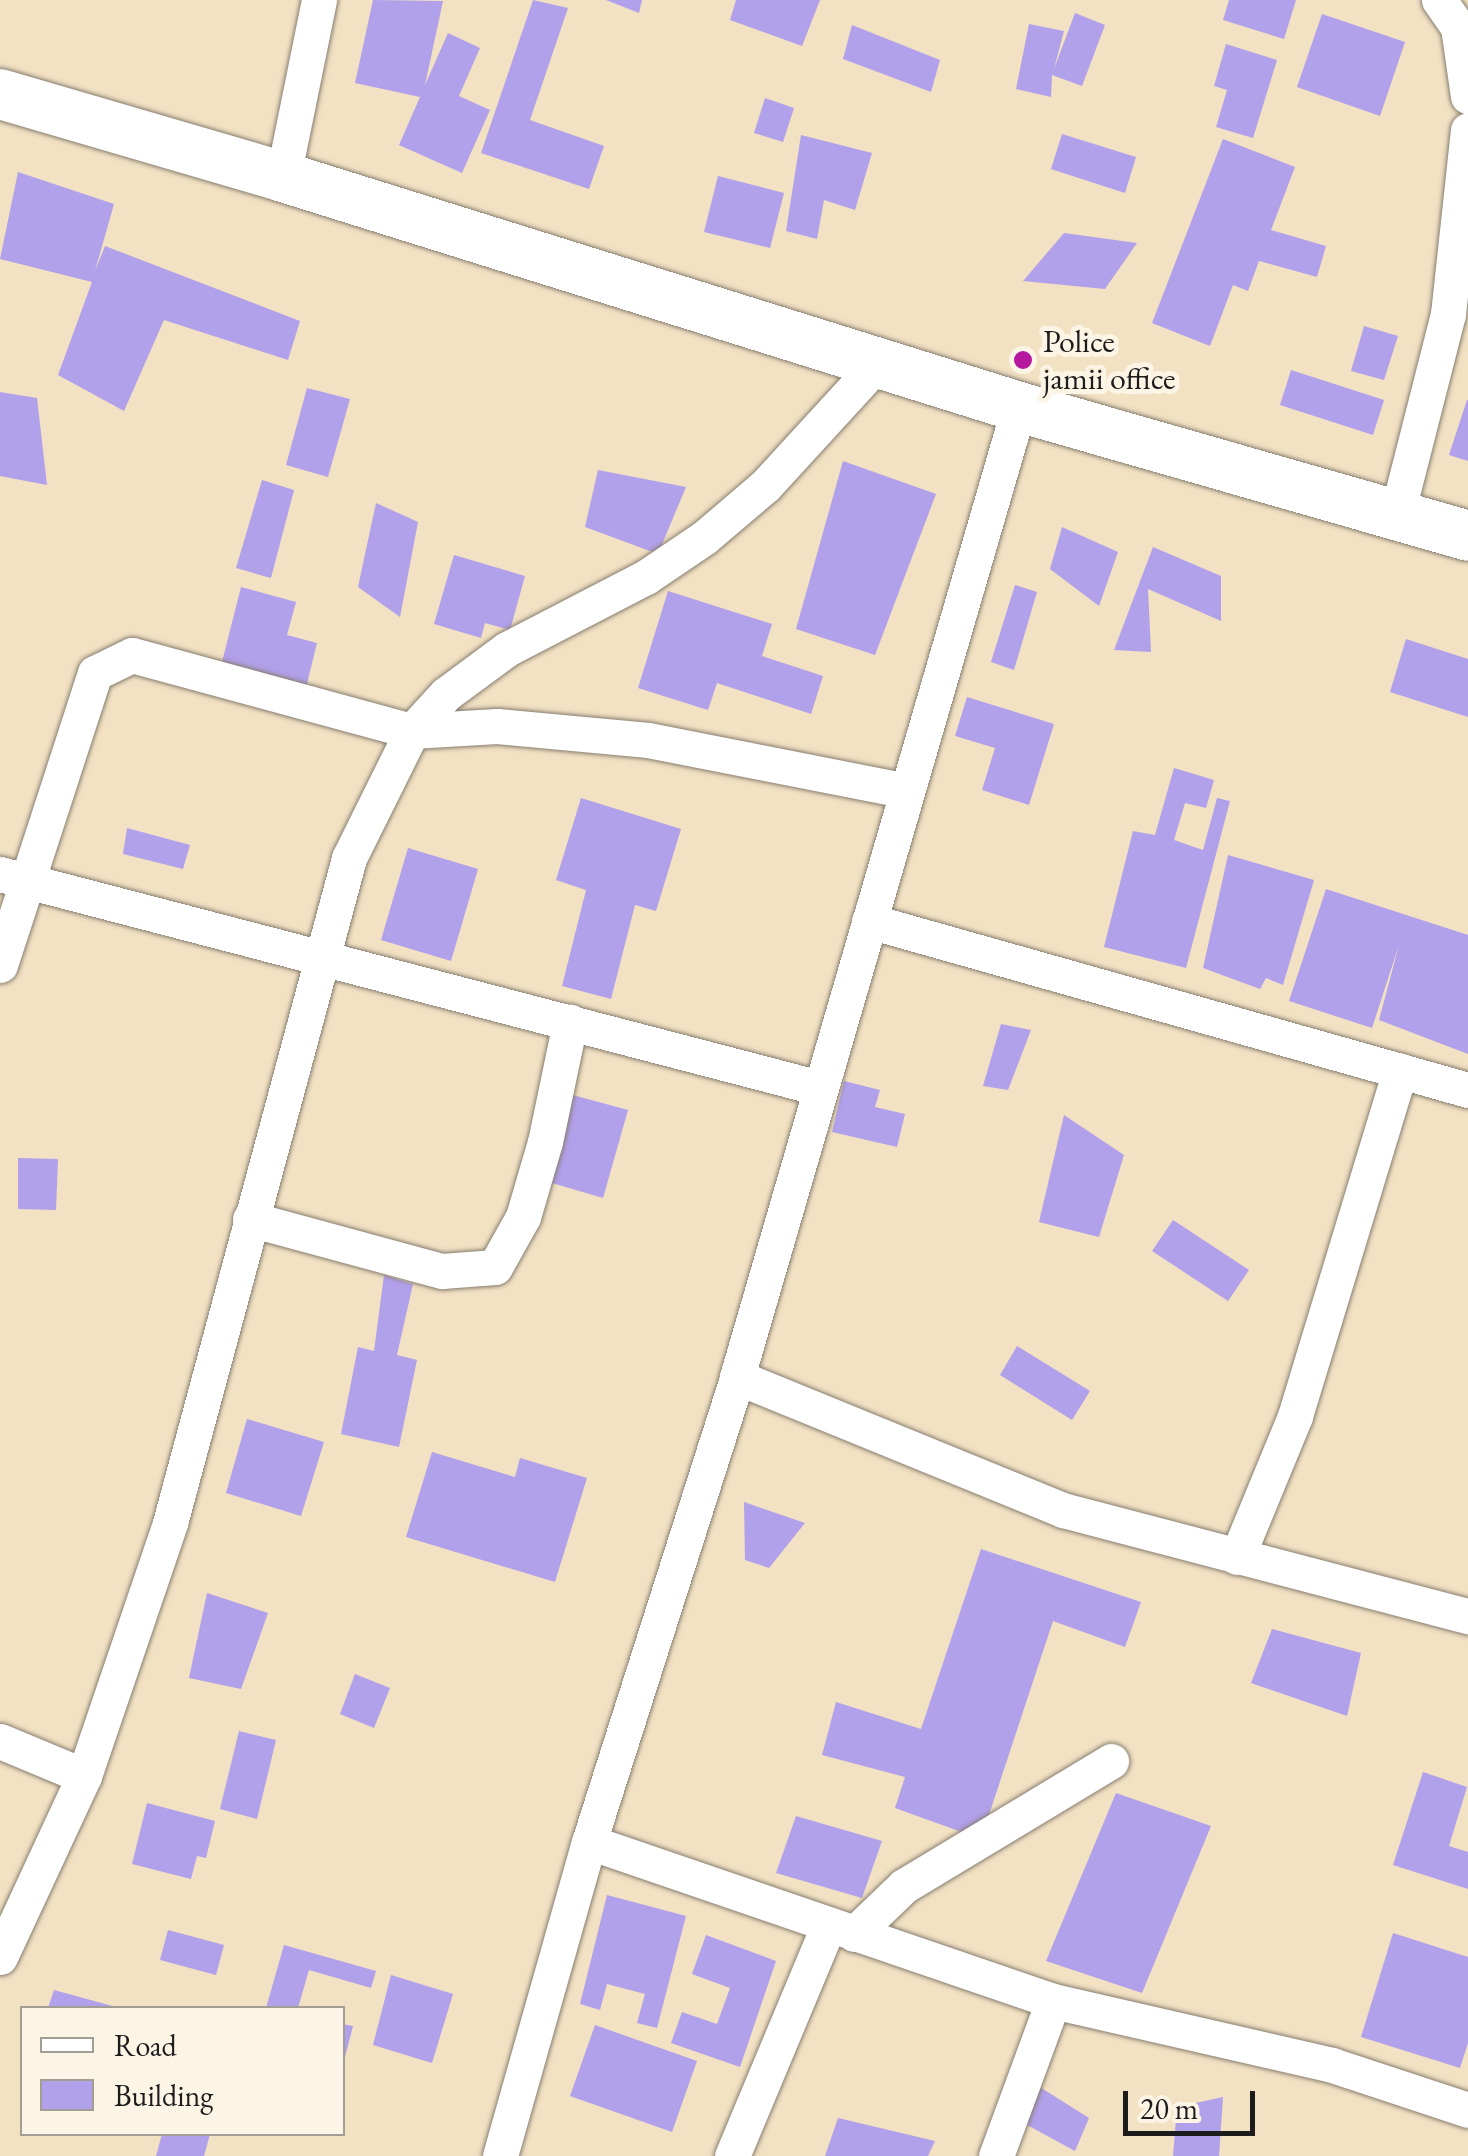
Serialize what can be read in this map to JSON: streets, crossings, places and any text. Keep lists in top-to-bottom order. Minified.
{"places":["Police jamii office"],"legend":["Road","Building"],"scale_bar":"20 m"}
